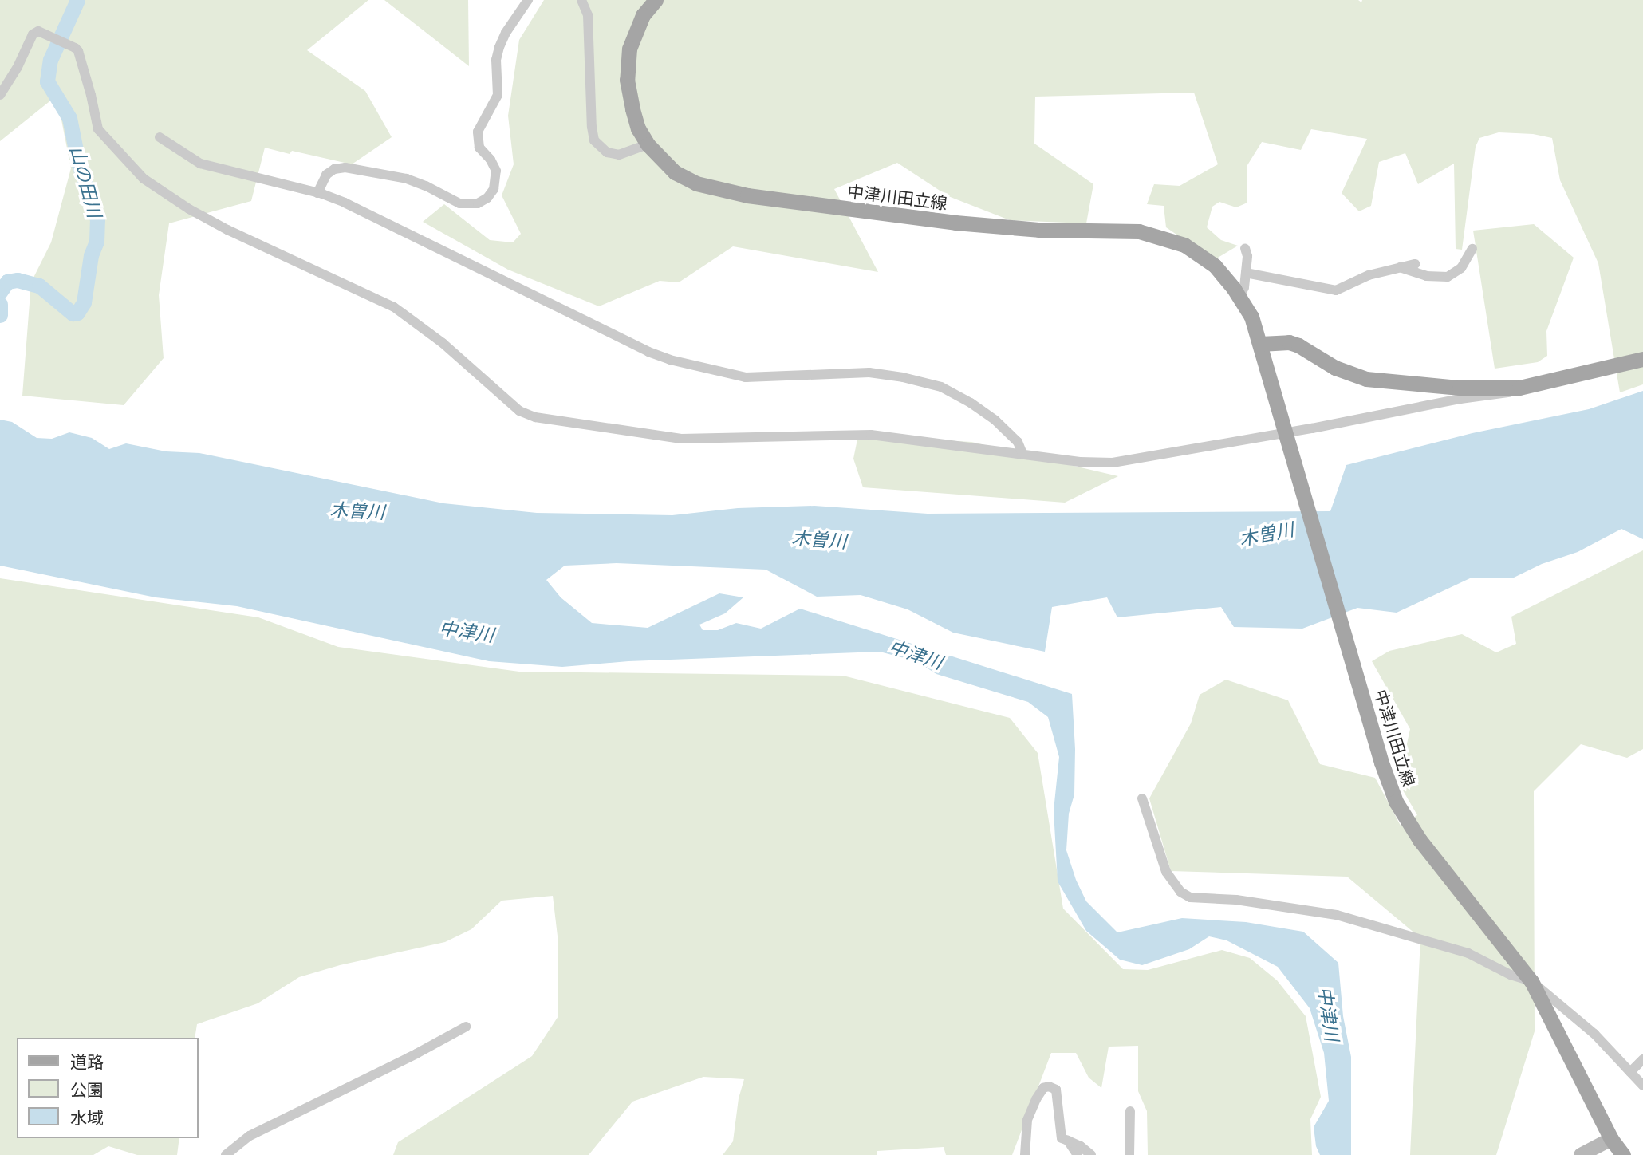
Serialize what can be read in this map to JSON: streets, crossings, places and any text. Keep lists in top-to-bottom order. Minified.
{"streets":{"main road":["中津川田立線"]},"water":["山の田川","木曽川","中津川"],"legend":["道路","公園","水域"]}
